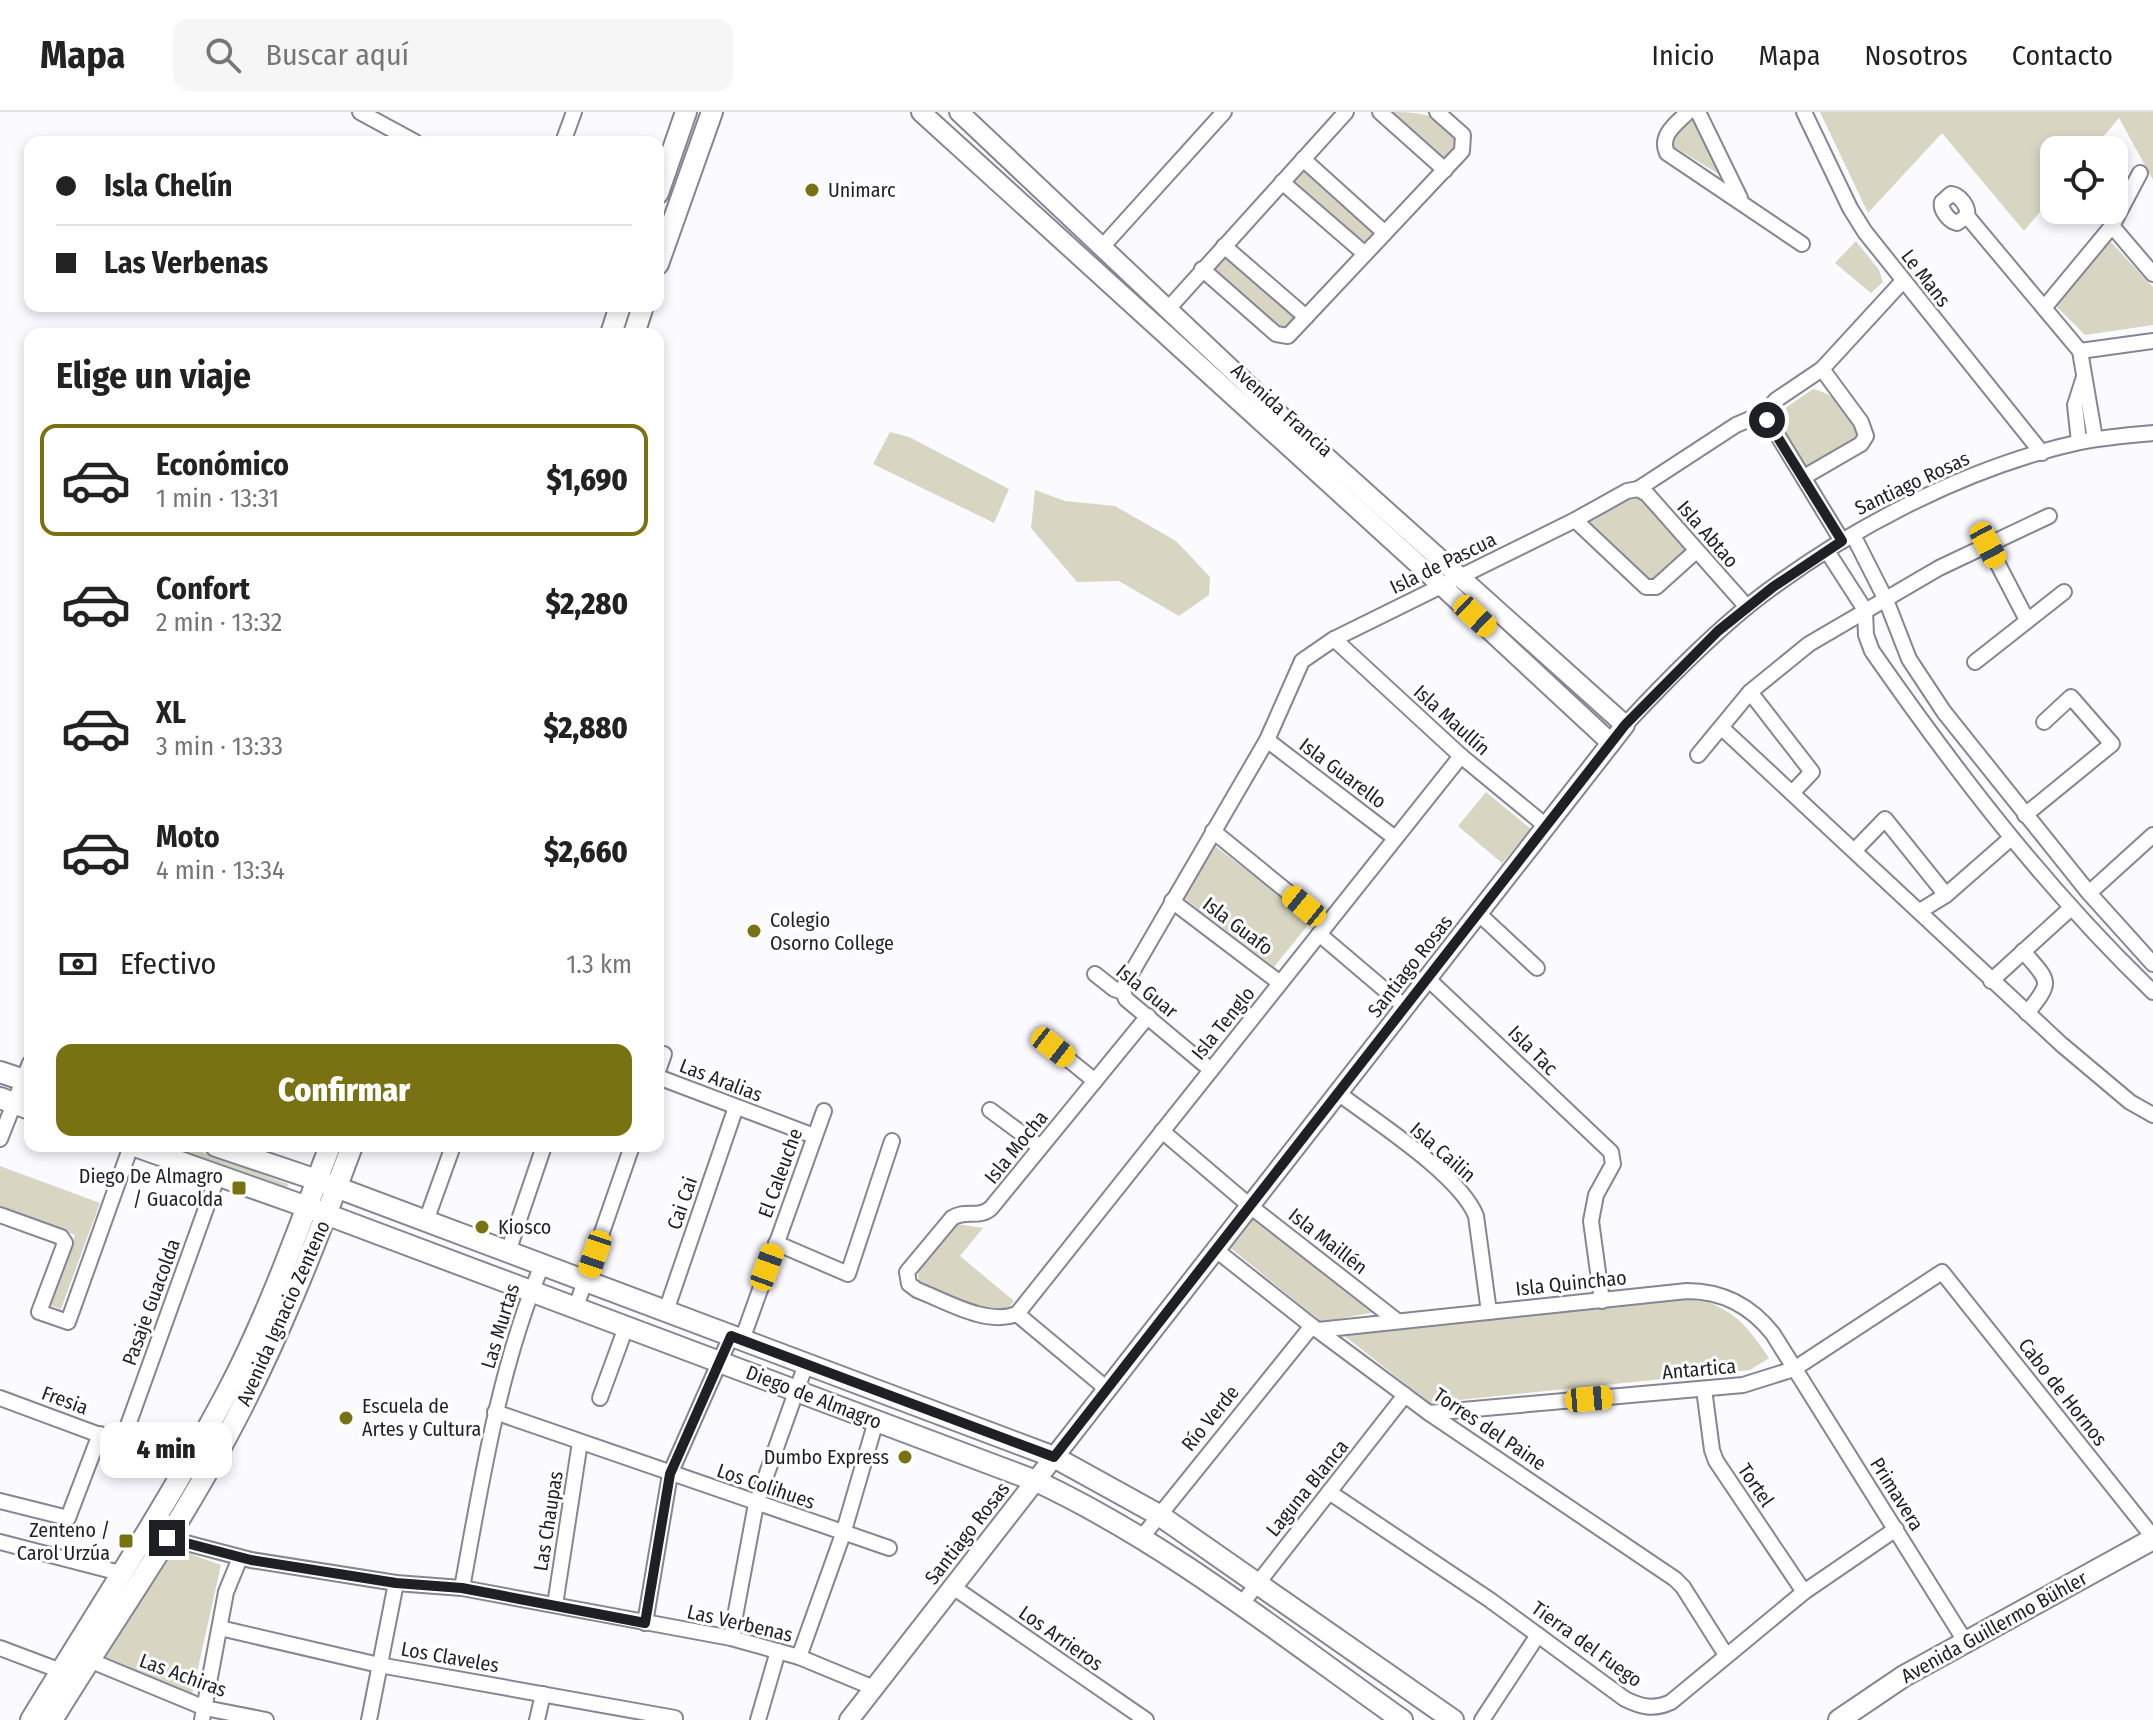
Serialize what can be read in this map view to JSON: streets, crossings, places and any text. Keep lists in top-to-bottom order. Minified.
{"streets":{"main road":["Avenida Ignacio Zenteno","Diego de Almagro","Avenida Guillermo Bühler"],"street":["Le Mans","Avenida Francia","Santiago Rosas","Isla Abtao","Isla de Pascua","Isla Maullín","Isla Guarello","Isla Guafo","Isla Guar","Isla Tenglo","Isla Tac","Las Aralias","Isla Mocha","Isla Cailin","El Caleuche","Cai Cai","Isla Maillén","Isla Quinchao","Pasaje Guacolda","Las Murtas","Antartica","Cabo de Hornos","Fresia","Río Verde","Torres del Paine","Tortel","Los Colihues","Laguna Blanca","Primavera","Las Chaupas","Las Verbenas","Los Arrieros","Tierra del Fuego","Los Claveles","Las Achiras"]},"crossings":[["Le Mans","Santiago Rosas"],["Le Mans","Isla de Pascua"],["Avenida Francia","Santiago Rosas"],["Avenida Francia","Isla de Pascua"],["Santiago Rosas","Isla Abtao"],["Santiago Rosas","Isla Maullín"],["Santiago Rosas","Isla Tac"],["Santiago Rosas","Isla Cailin"],["Santiago Rosas","Isla Maillén"],["Santiago Rosas","Diego de Almagro"],["Santiago Rosas","Torres del Paine"],["Santiago Rosas","Las Verbenas"],["Santiago Rosas","Los Arrieros"],["Isla Abtao","Isla de Pascua"],["Isla de Pascua","Isla Maullín"],["Isla de Pascua","Isla Guarello"],["Isla de Pascua","Isla Guafo"],["Isla de Pascua","Isla Guar"],["Isla Maullín","Isla Tenglo"],["Isla Guarello","Isla Tenglo"],["Isla Guafo","Isla Tenglo"],["Isla Guar","Isla Tenglo"],["Isla Guar","Isla Mocha"],["Isla Tenglo","Isla Mocha"],["Isla Tenglo","Isla Maillén"],["Isla Tac","Isla Quinchao"],["Las Aralias","El Caleuche"],["Las Aralias","Cai Cai"],["Isla Cailin","Isla Quinchao"],["El Caleuche","Diego de Almagro"],["El Caleuche","Los Colihues"],["El Caleuche","Las Verbenas"],["Cai Cai","Diego de Almagro"],["Isla Maillén","Isla Quinchao"],["Isla Quinchao","Antartica"],["Isla Quinchao","Río Verde"],["Isla Quinchao","Torres del Paine"],["Isla Quinchao","Primavera"],["Pasaje Guacolda","Diego de Almagro"],["Pasaje Guacolda","Fresia"],["Avenida Ignacio Zenteno","Diego de Almagro"],["Avenida Ignacio Zenteno","Fresia"],["Avenida Ignacio Zenteno","Las Verbenas"],["Avenida Ignacio Zenteno","Las Achiras"],["Las Murtas","Diego de Almagro"],["Las Murtas","Los Colihues"],["Las Murtas","Las Verbenas"],["Antartica","Cabo de Hornos"],["Antartica","Torres del Paine"],["Antartica","Tortel"],["Antartica","Primavera"],["Cabo de Hornos","Avenida Guillermo Bühler"],["Diego de Almagro","Río Verde"],["Diego de Almagro","Laguna Blanca"],["Río Verde","Torres del Paine"],["Torres del Paine","Laguna Blanca"],["Torres del Paine","Tierra del Fuego"],["Tortel","Tierra del Fuego"],["Los Colihues","Las Chaupas"],["Laguna Blanca","Tierra del Fuego"],["Primavera","Avenida Guillermo Bühler"],["Primavera","Tierra del Fuego"],["Las Chaupas","Las Verbenas"]],"places":{"other":["Unimarc","Colegio Osorno College","Kiosco","Escuela de Artes y Cultura","Dumbo Express"],"transit":["Diego De Almagro / Guacolda","Zenteno / Carol Urzúa"]},"page":{"header":"Mapa","search":"Buscar aquí","nav":["Inicio","Mapa","Nosotros","Contacto"],"banner":["Isla Chelín","Las Verbenas"],"heading":"Elige un viaje","list":[{"name":"Económico","note":"1 min · 13:31","value":"$1,690"},{"name":"Confort","note":"2 min · 13:32","value":"$2,280"},{"name":"XL","note":"3 min · 13:33","value":"$2,880"},{"name":"Moto","note":"4 min · 13:34","value":"$2,660"}],"pay":["Efectivo","1.3 km"],"buttons":"Confirmar","bubble":"4 min"}}
